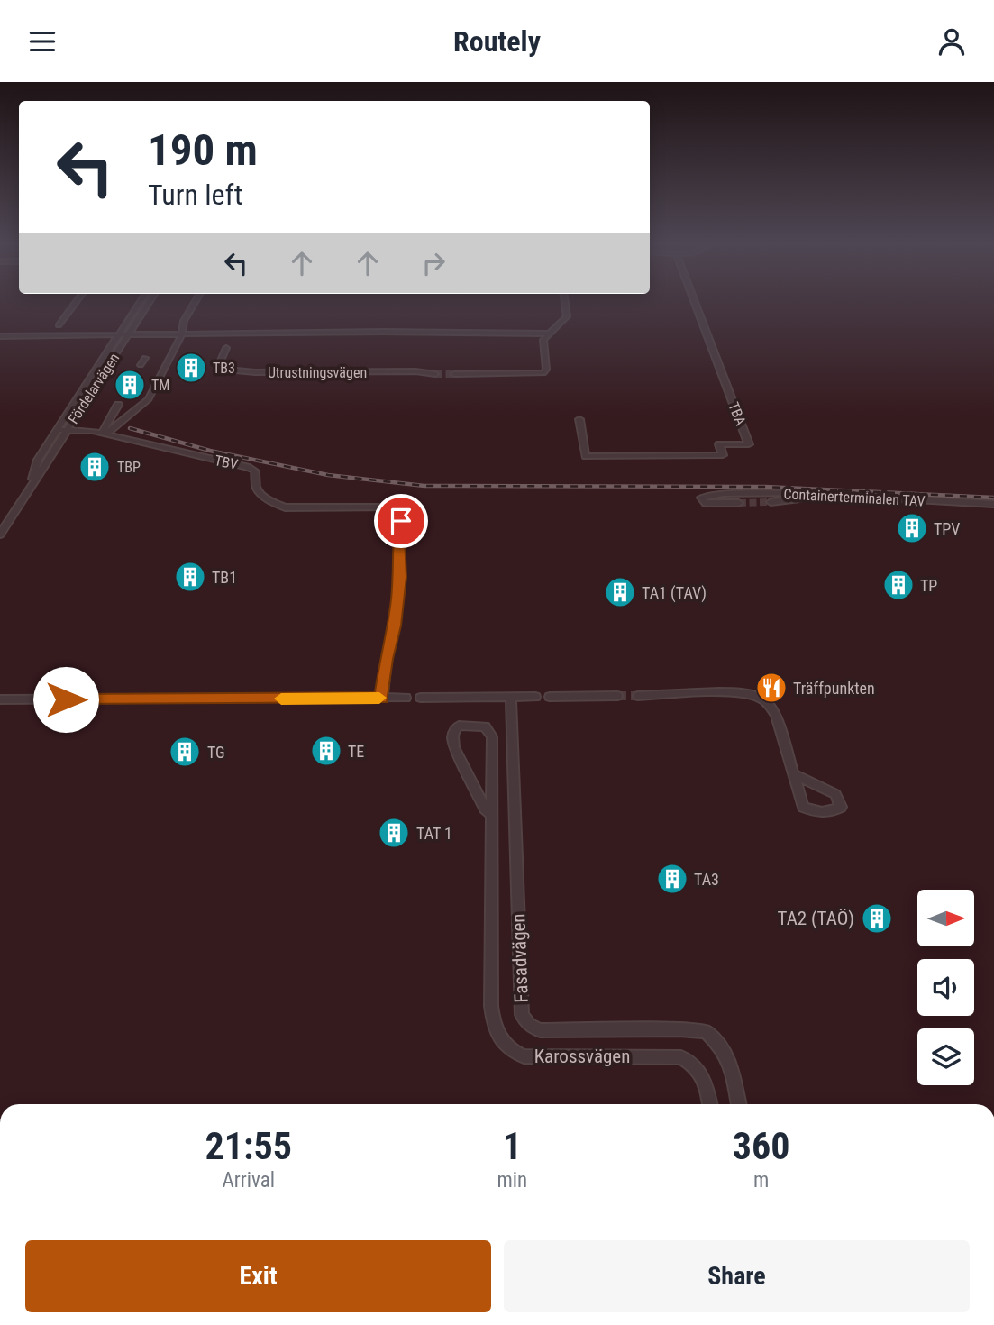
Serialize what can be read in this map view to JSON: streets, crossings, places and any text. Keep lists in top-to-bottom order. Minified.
{"streets":{"street":["Utrustningsvägen","Fördelarvägen","TBA","TBV","Containerterminalen TAV","Fasadvägen","Karossvägen"]},"crossings":[["Fördelarvägen","TBV"]],"places":{"building":["TB3","TM","TBP","TPV","TB1","TP","TA1 (TAV)","TE","TG","TAT 1","TA3","TA2 (TAÖ)"],"restaurant":["Träffpunkten"]},"north":"right","page":{"header":"Routely","turn":["190 m","Turn left"],"eta":["21:55","Arrival","1","min","360","m"],"buttons":["Exit","Share"]}}
